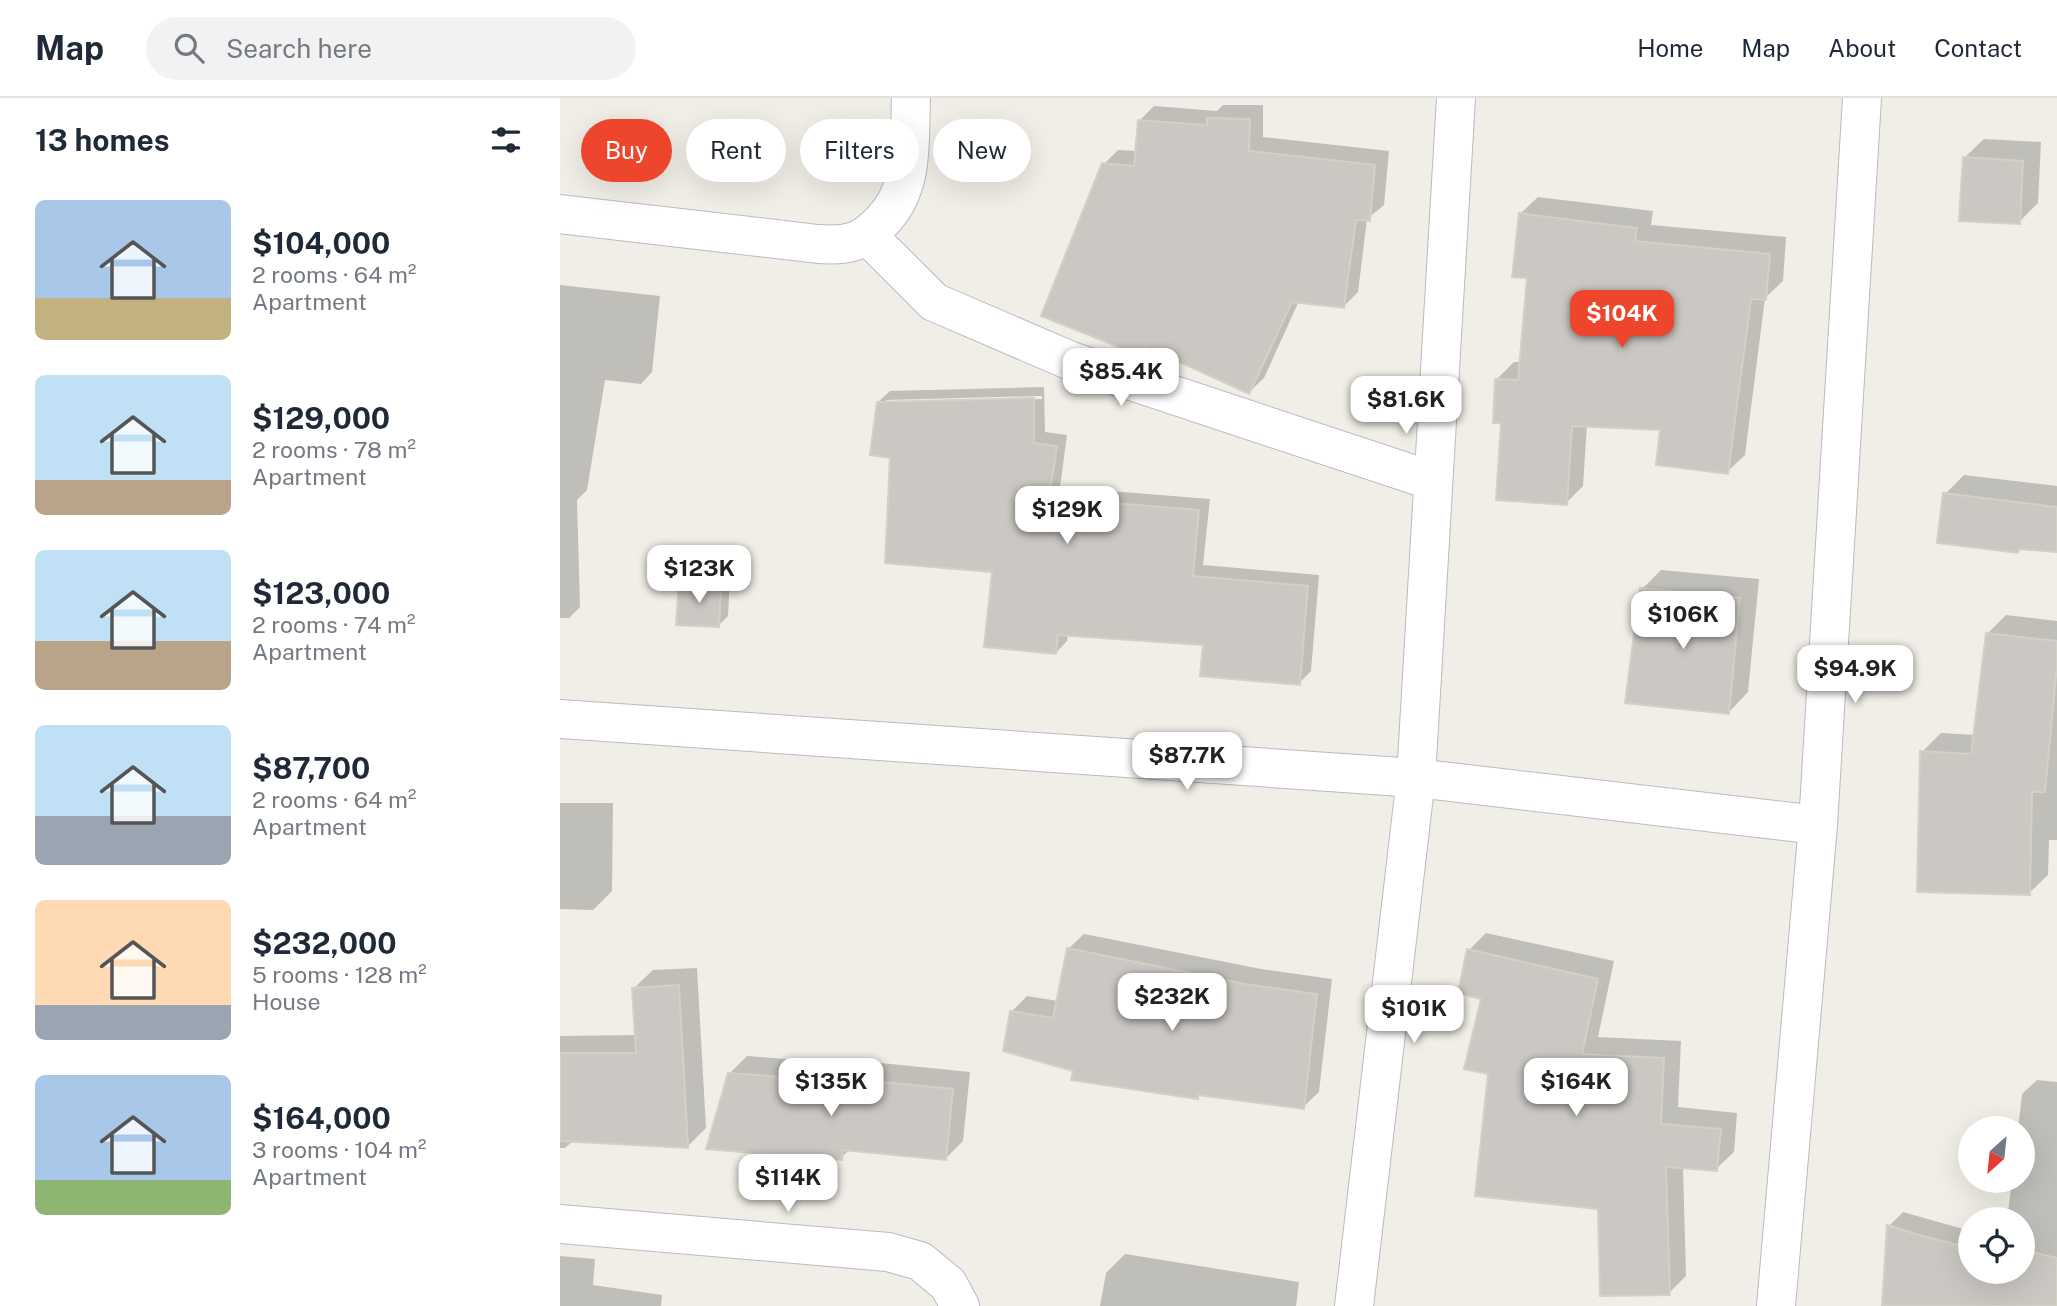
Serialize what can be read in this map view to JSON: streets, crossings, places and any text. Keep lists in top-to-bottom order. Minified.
{"north":"bottom left","page":{"header":"Map","search":"Search here","nav":["Home","Map","About","Contact"],"heading":"13 homes","chip":["Buy","Rent","Filters","New"],"list":[{"name":"$104,000","note":"2 rooms · 64 m² · Apartment"},{"name":"$129,000","note":"2 rooms · 78 m² · Apartment"},{"name":"$123,000","note":"2 rooms · 74 m² · Apartment"},{"name":"$87,700","note":"2 rooms · 64 m² · Apartment"},{"name":"$232,000","note":"5 rooms · 128 m² · House"},{"name":"$164,000","note":"3 rooms · 104 m² · Apartment"}],"price":["$104K","$85.4K","$81.6K","$129K","$123K","$106K","$94.9K","$87.7K","$232K","$101K","$135K","$164K","$114K"]}}
